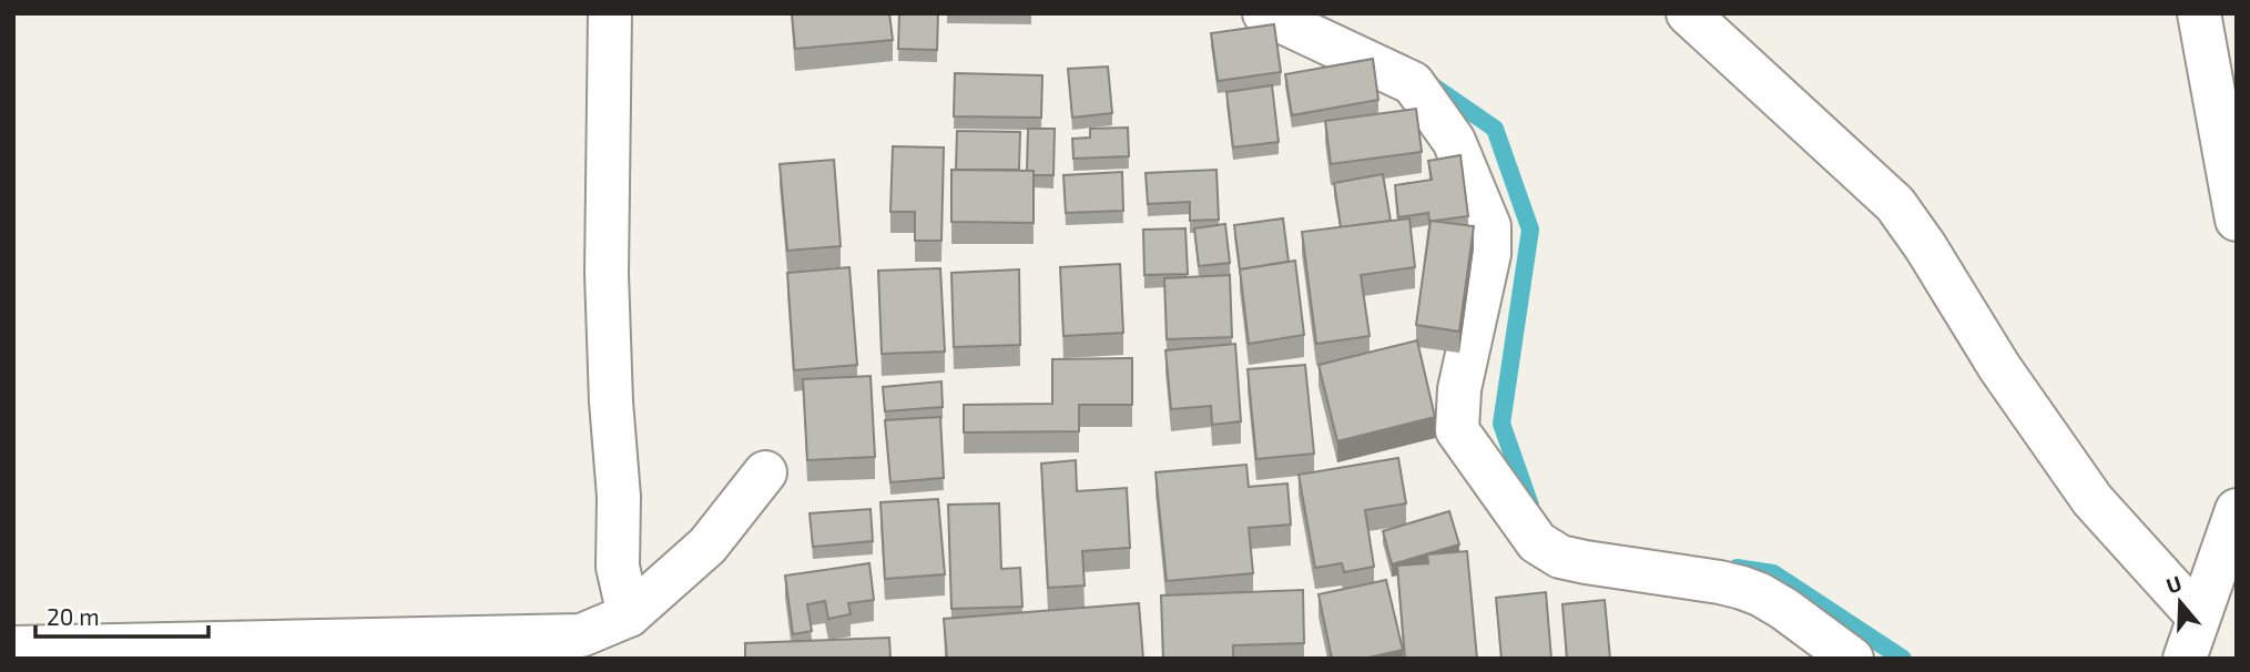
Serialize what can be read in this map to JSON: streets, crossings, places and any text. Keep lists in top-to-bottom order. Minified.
{"scale_bar":"20 m","north":"top"}
